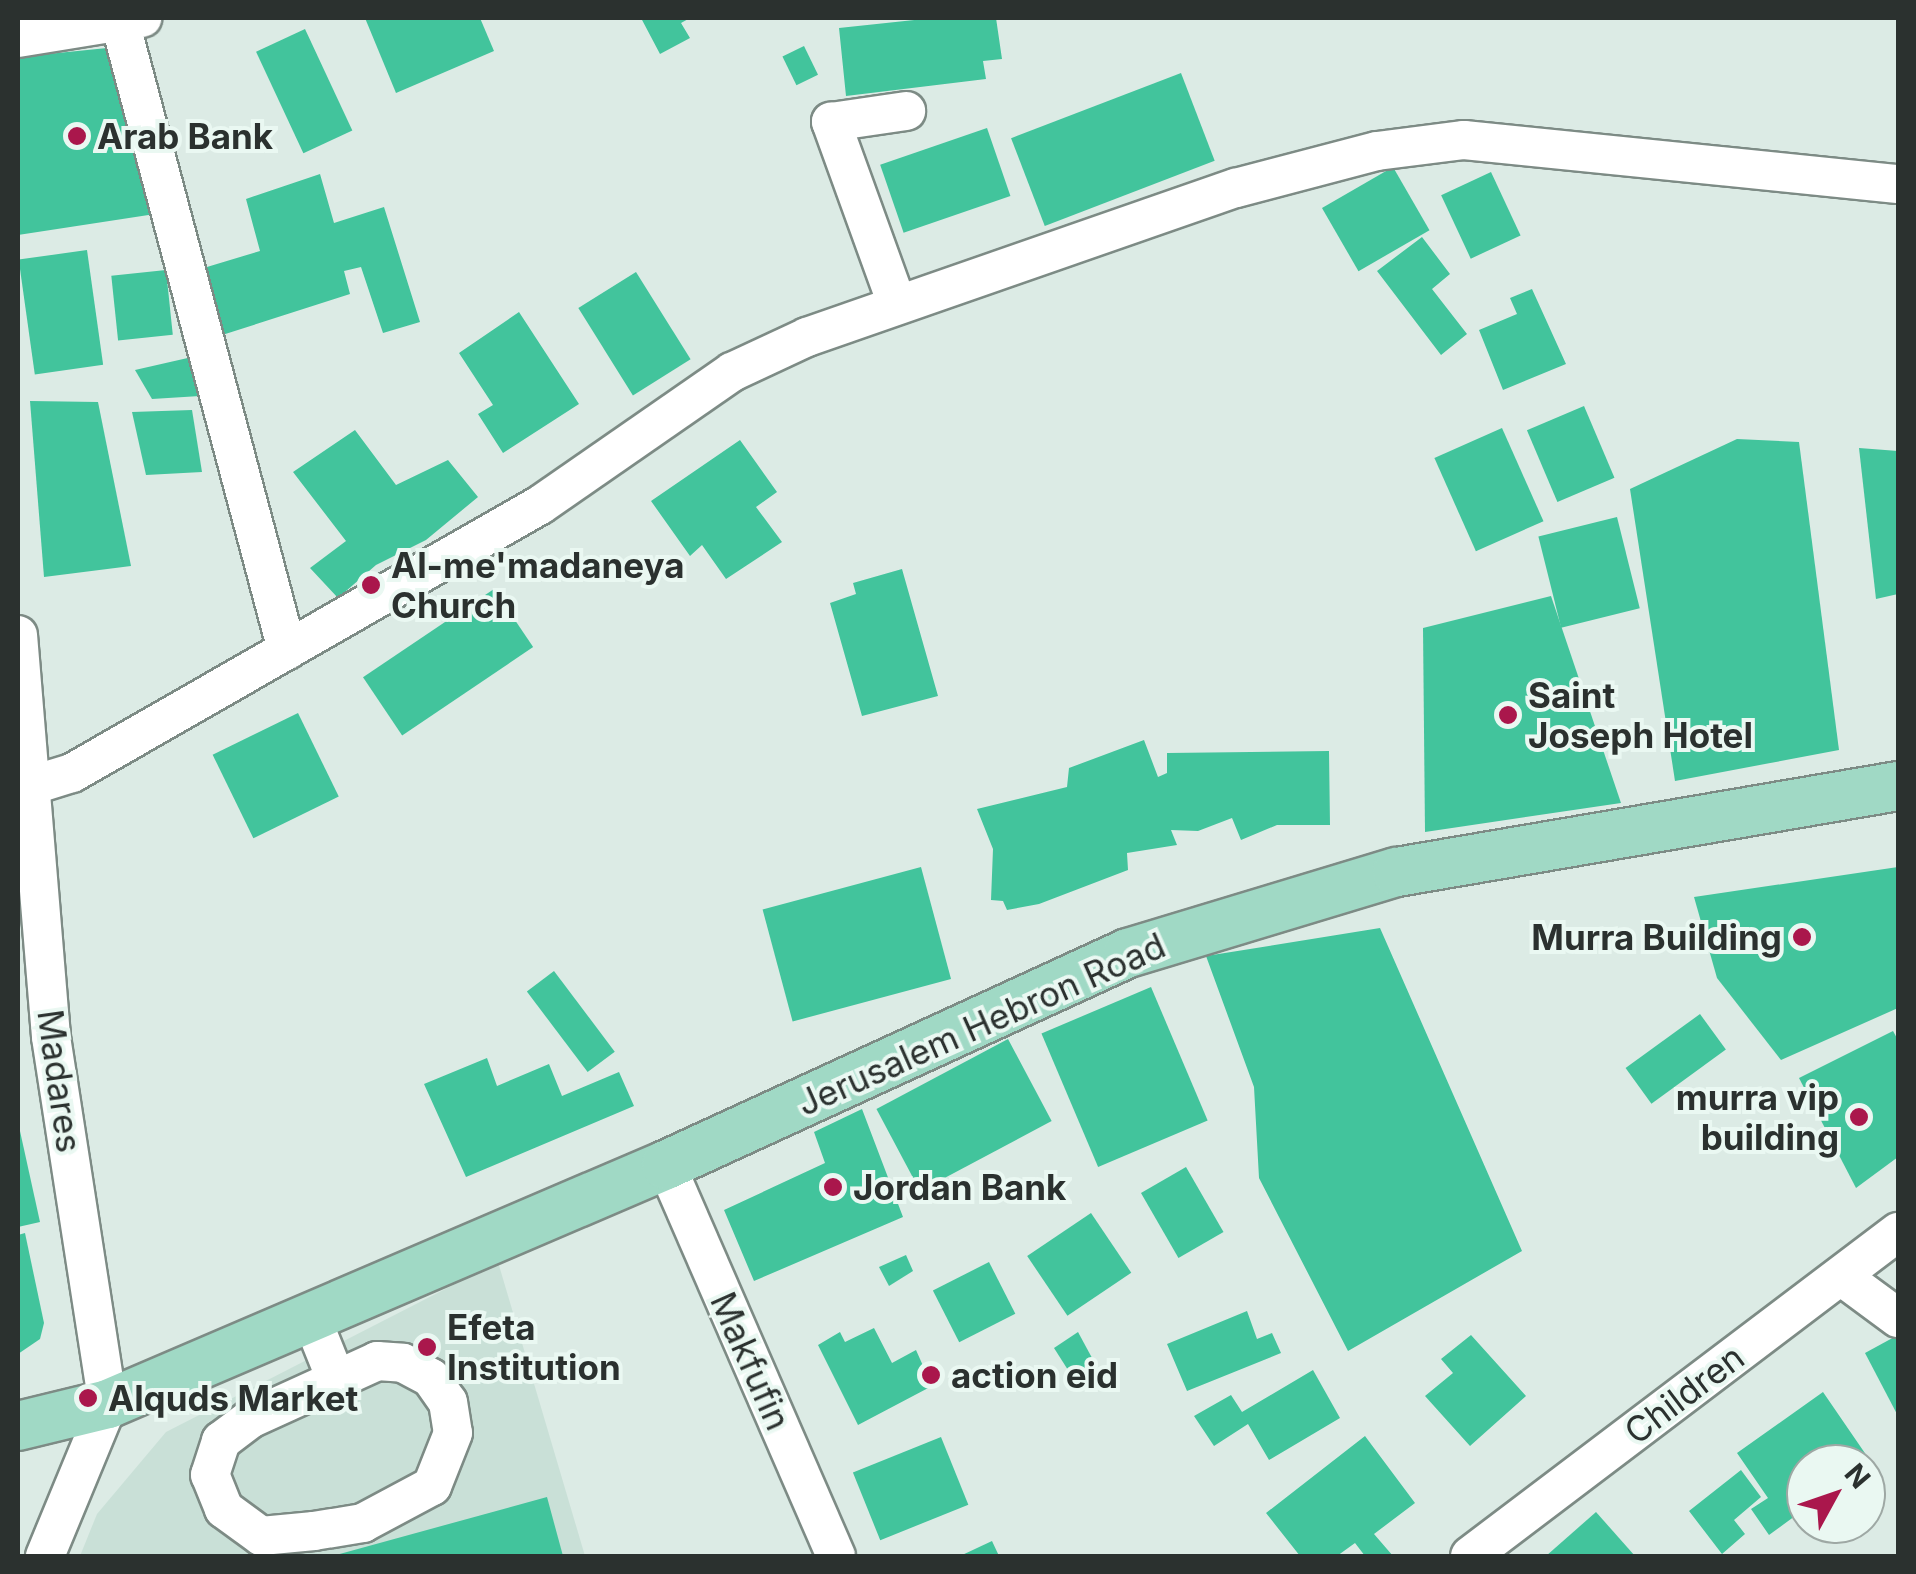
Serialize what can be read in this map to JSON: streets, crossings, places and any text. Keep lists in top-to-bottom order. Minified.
{"streets":{"main road":["Jerusalem Hebron Road"],"street":["Madares","Makfufin","Children"]},"crossings":[["Jerusalem Hebron Road","Madares"],["Jerusalem Hebron Road","Makfufin"]],"places":["Arab Bank","Al-me'madaneya Church","Saint Joseph Hotel","Murra Building","murra vip building","Jordan Bank","Efeta Institution","action eid","Alquds Market"],"north":"top right"}
